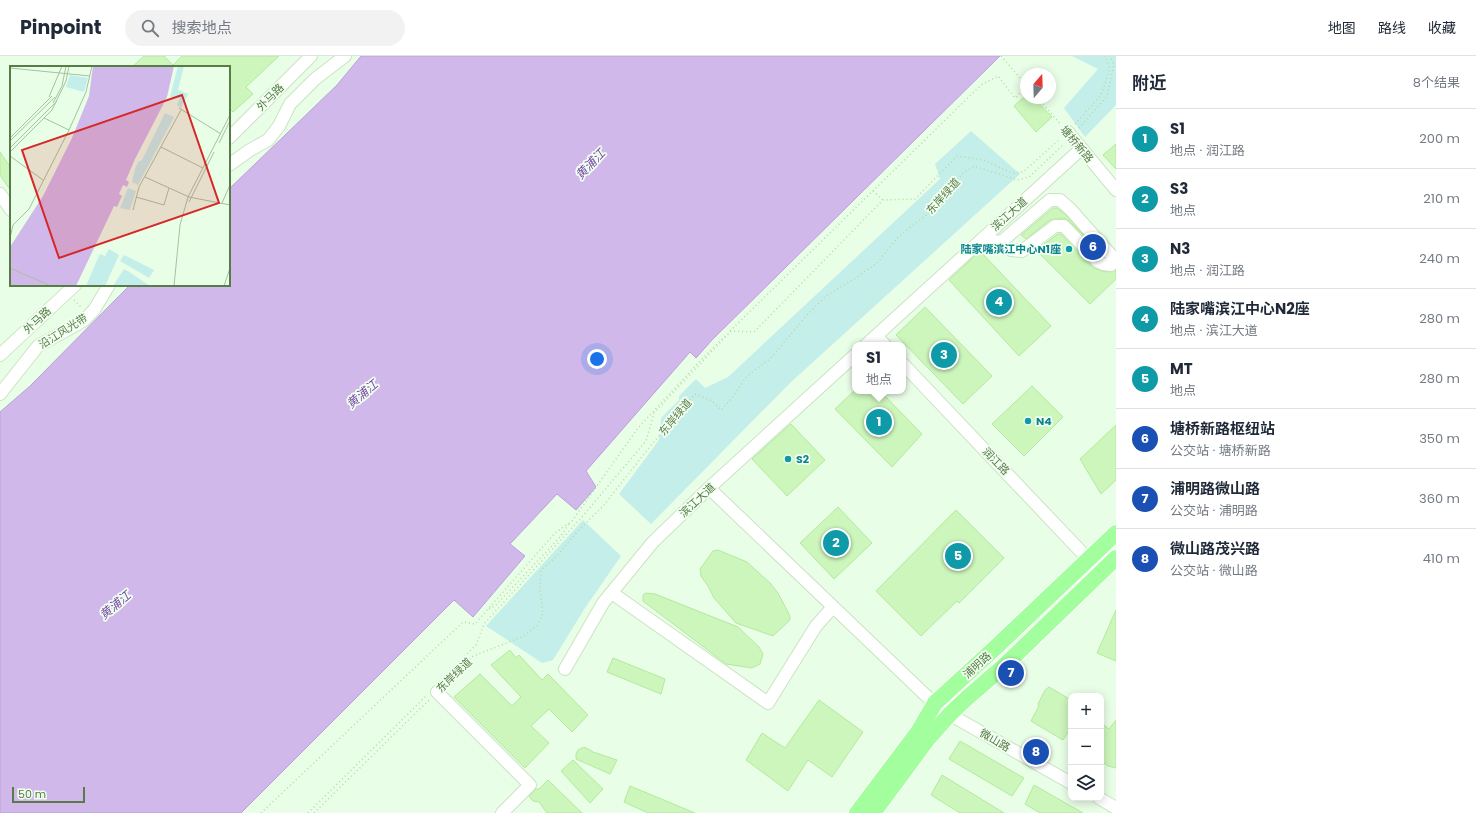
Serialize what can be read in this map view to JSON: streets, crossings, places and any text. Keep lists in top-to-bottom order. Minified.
{"streets":{"main road":["浦明路"],"street":["外马路","塘桥新路","滨江大道","沿江风光带","润江路","微山路"],"path":["东岸绿道"]},"crossings":[["塘桥新路","东岸绿道"],["塘桥新路","滨江大道"],["滨江大道","微山路"],["润江路","浦明路"],["浦明路","微山路"]],"water":["黄浦江"],"places":["陆家嘴滨江中心N1座","N4","S2"],"scale_bar":"50 m","north":"top","page":{"header":"Pinpoint","search":"搜索地点","nav":["地图","路线","收藏"],"heading":["附近","8个结果"],"list":[{"mark":"1","name":"S1","note":"地点 · 润江路","value":"200 m"},{"mark":"2","name":"S3","note":"地点","value":"210 m"},{"mark":"3","name":"N3","note":"地点 · 润江路","value":"240 m"},{"mark":"4","name":"陆家嘴滨江中心N2座","note":"地点 · 滨江大道","value":"280 m"},{"mark":"5","name":"MT","note":"地点","value":"280 m"},{"mark":"6","name":"塘桥新路枢纽站","note":"公交站 · 塘桥新路","value":"350 m"},{"mark":"7","name":"浦明路微山路","note":"公交站 · 浦明路","value":"360 m"},{"mark":"8","name":"微山路茂兴路","note":"公交站 · 微山路","value":"410 m"}],"pins":["6","4","3","1","2","5","7","8"],"popup":["S1","地点"],"map_buttons":["+","−"],"scale":"50 m"}}
